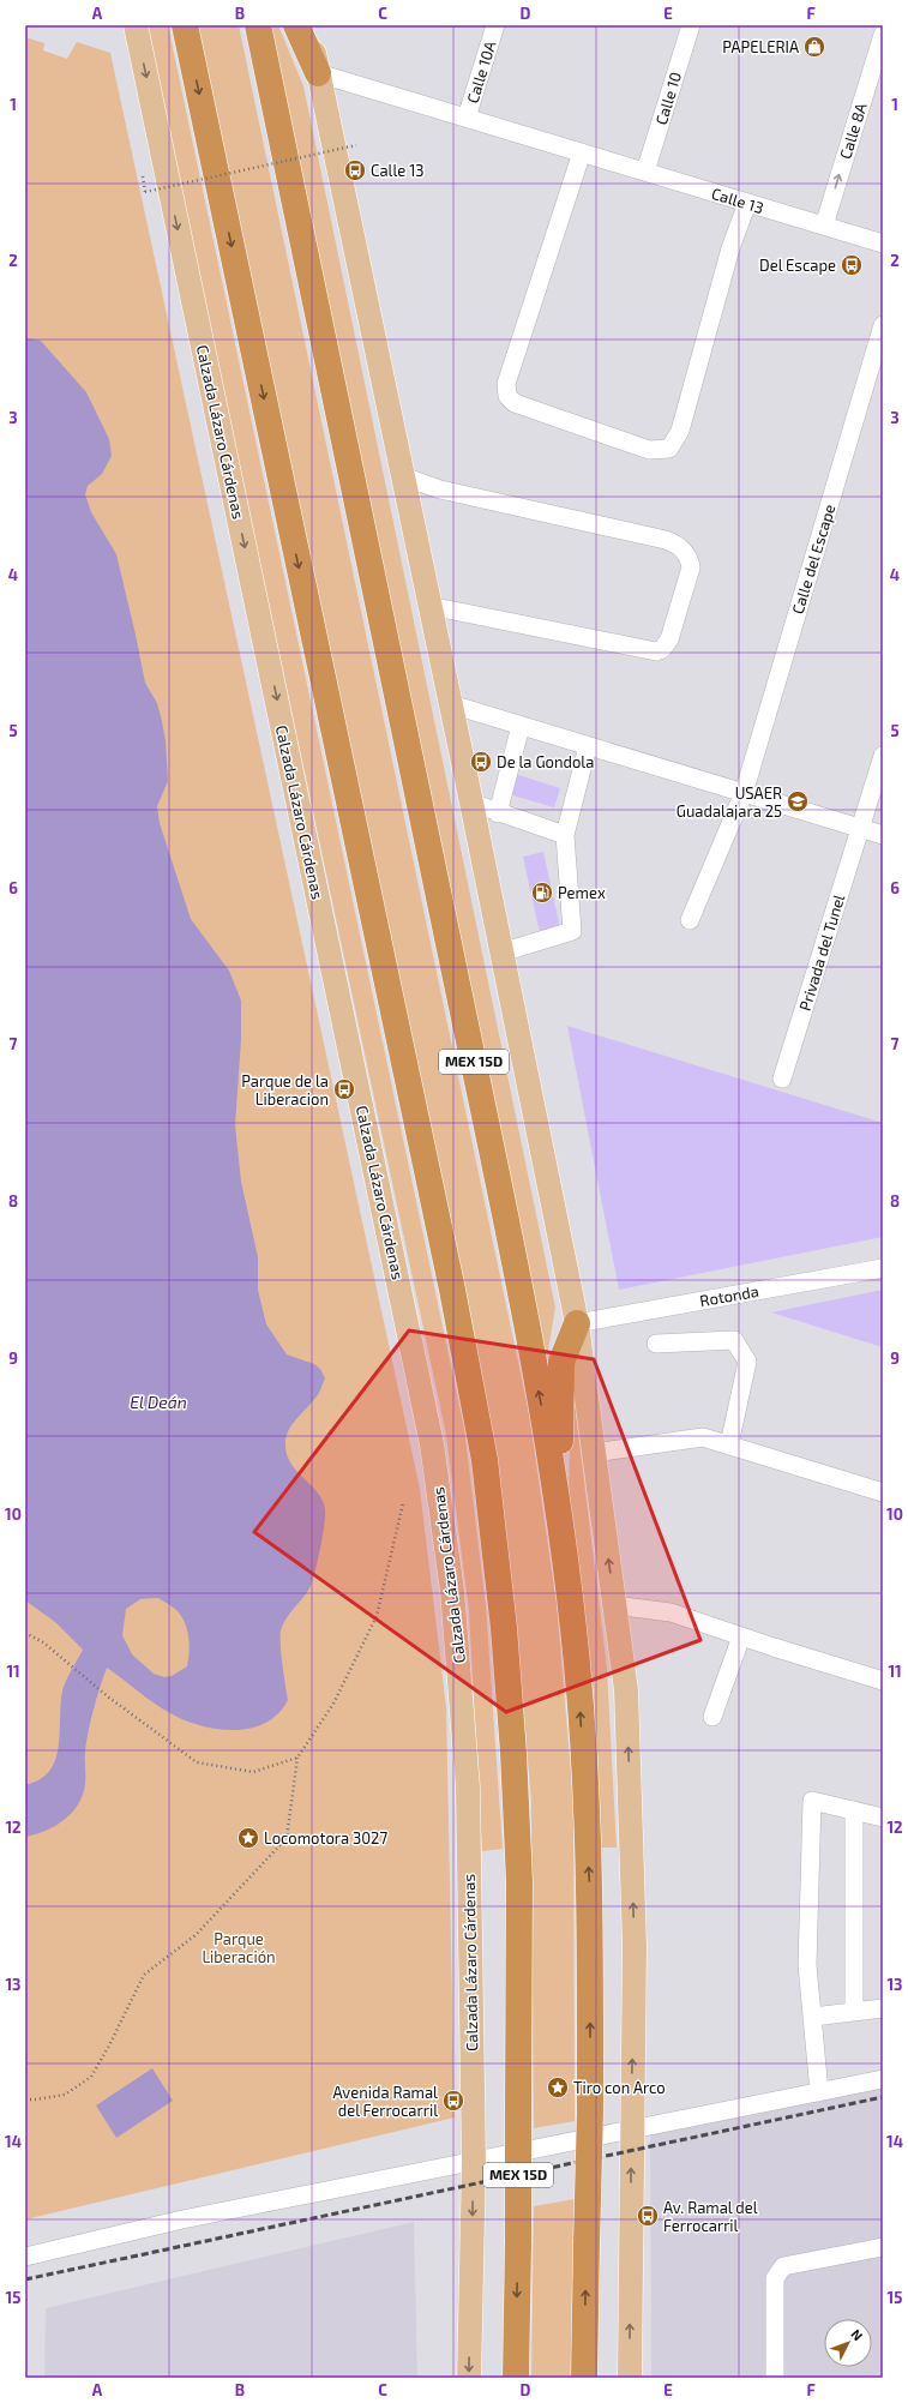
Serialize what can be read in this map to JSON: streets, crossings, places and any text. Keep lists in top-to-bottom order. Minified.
{"streets":{"highway":["MEX 15D"],"main road":["Calzada Lázaro Cárdenas"],"street":["Calle 10A","Calle 10","Calle 8A","Calle 13","Calle del Escape","Privada del Tunel","Rotonda"]},"crossings":[["Calle 10A","Calle 13"],["Calle 10","Calle 13"],["Calle 8A","Calle 13"]],"one_way":["Calle 8A"],"water":["El Deán"],"parks":["Parque Liberación"],"places":{"shop":["PAPELERIA"],"bus stop":["Calle 13","Del Escape","De la Gondola","Parque de la Liberacion","Avenida Ramal del Ferrocarril","Av. Ramal del Ferrocarril"],"school or university":["USAER Guadalajara 25"],"fuel station":["Pemex"],"place":["Locomotora 3027","Tiro con Arco"]},"north":"top right","grid":{"columns":["A","B","C","D","E","F"],"rows":["1","2","3","4","5","6","7","8","9","10","11","12","13","14","15"]}}
